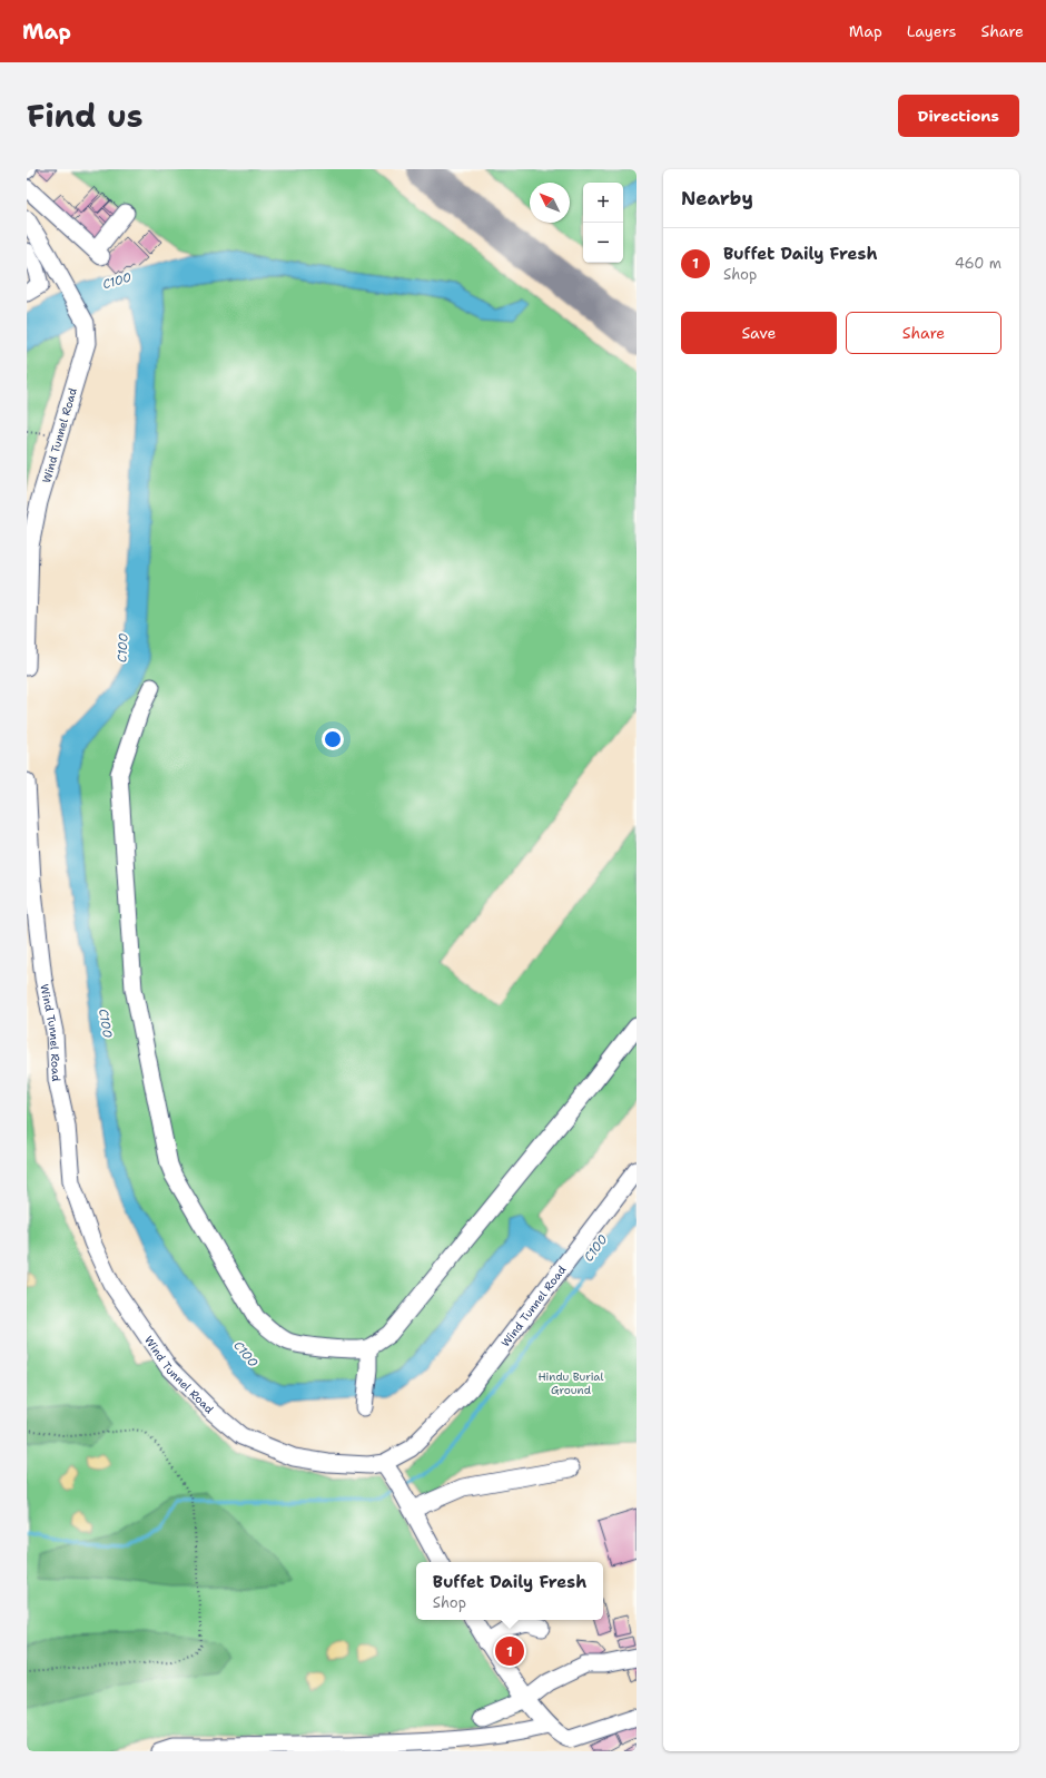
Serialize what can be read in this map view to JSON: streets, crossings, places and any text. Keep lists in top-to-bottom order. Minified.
{"streets":{"street":["Wind Tunnel Road"]},"water":["C100"],"parks":["Hindu Burial Ground"],"north":"top left","page":{"header":"Map","nav":["Map","Layers","Share"],"title":"Find us","buttons":["Directions",["Save","Share"]],"heading":"Nearby","map_buttons":["+","−"],"list":[{"mark":"1","name":"Buffet Daily Fresh","note":"Shop","value":"460 m"}],"popup":["Buffet Daily Fresh","Shop"],"pins":"1"}}
